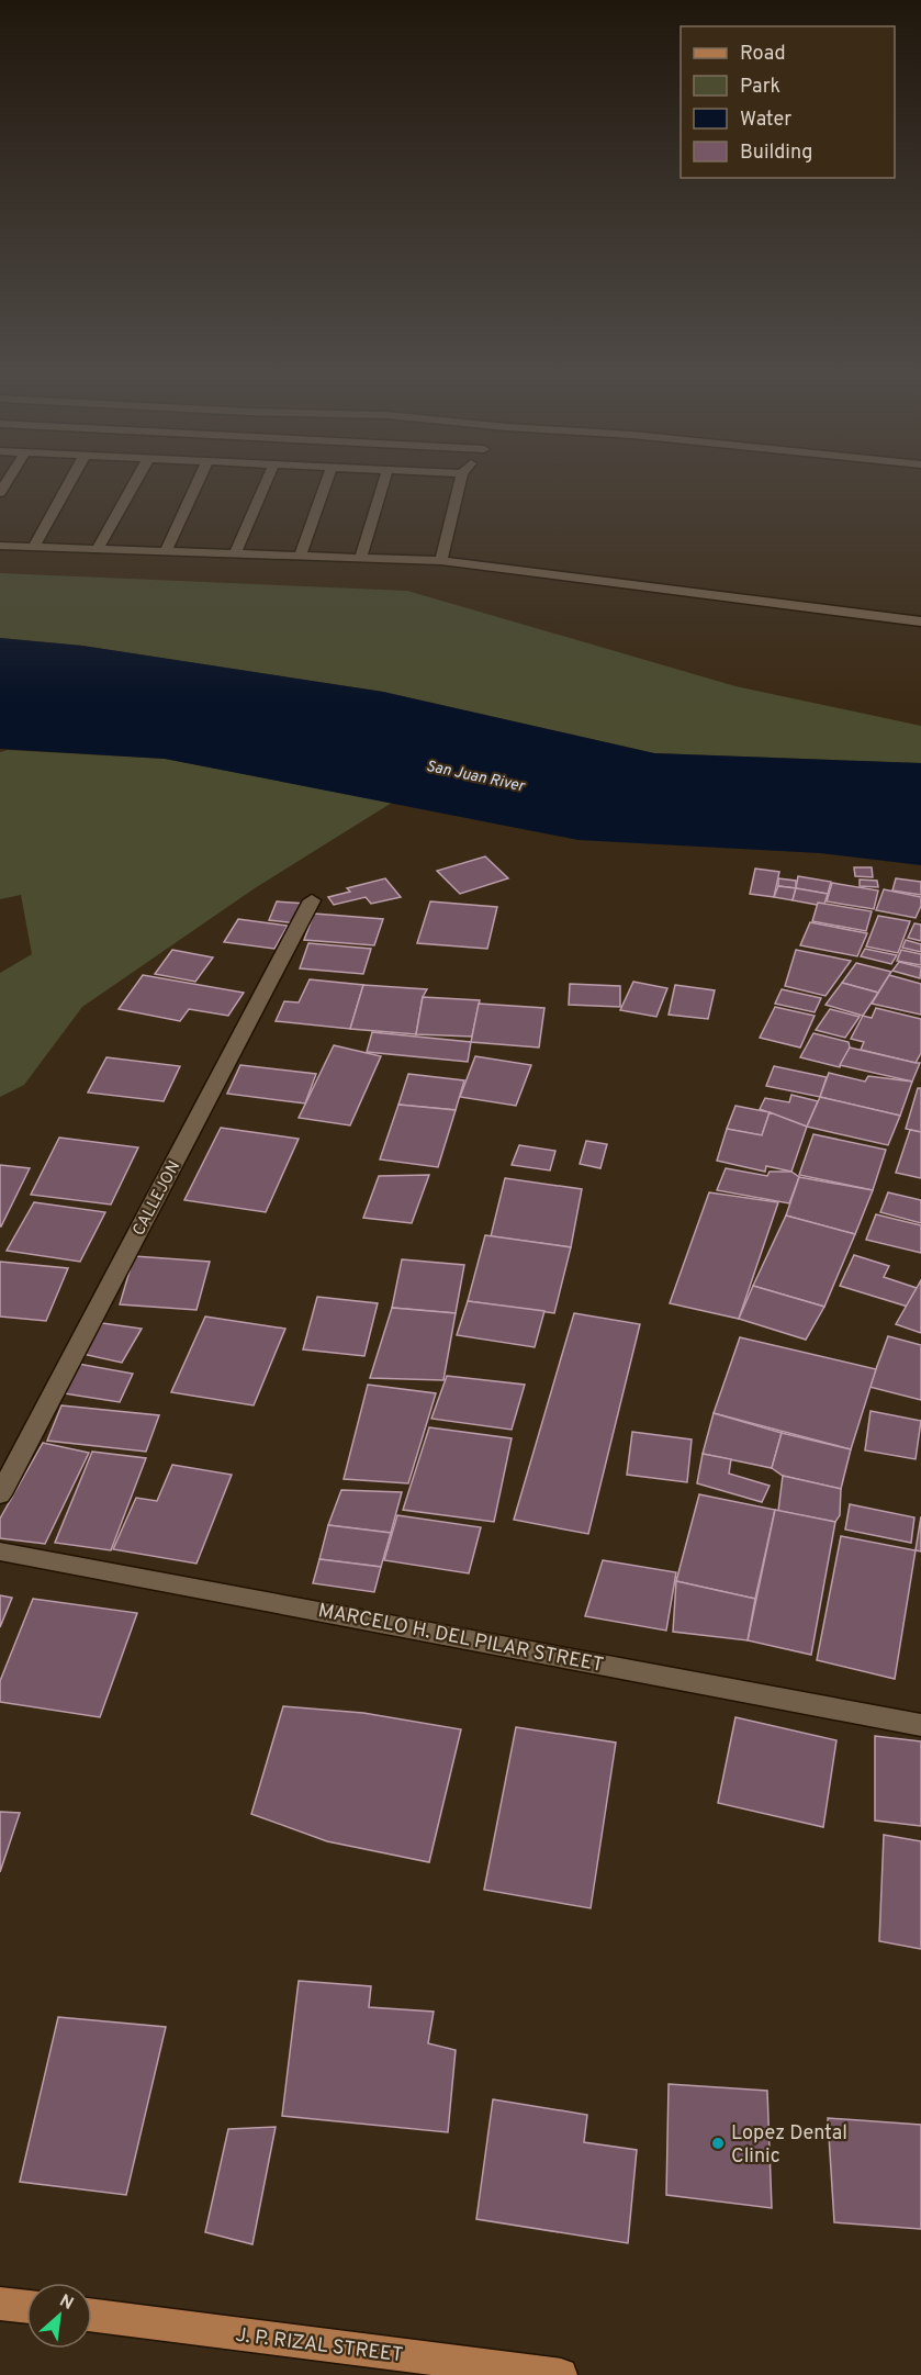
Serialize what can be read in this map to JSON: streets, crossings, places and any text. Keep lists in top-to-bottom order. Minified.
{"streets":{"main road":["J. P. RIZAL STREET"],"street":["CALLEJON","MARCELO H. DEL PILAR STREET"]},"water":["San Juan River"],"places":["Lopez Dental Clinic"],"legend":["Road","Park","Water","Building"],"north":"top right"}
